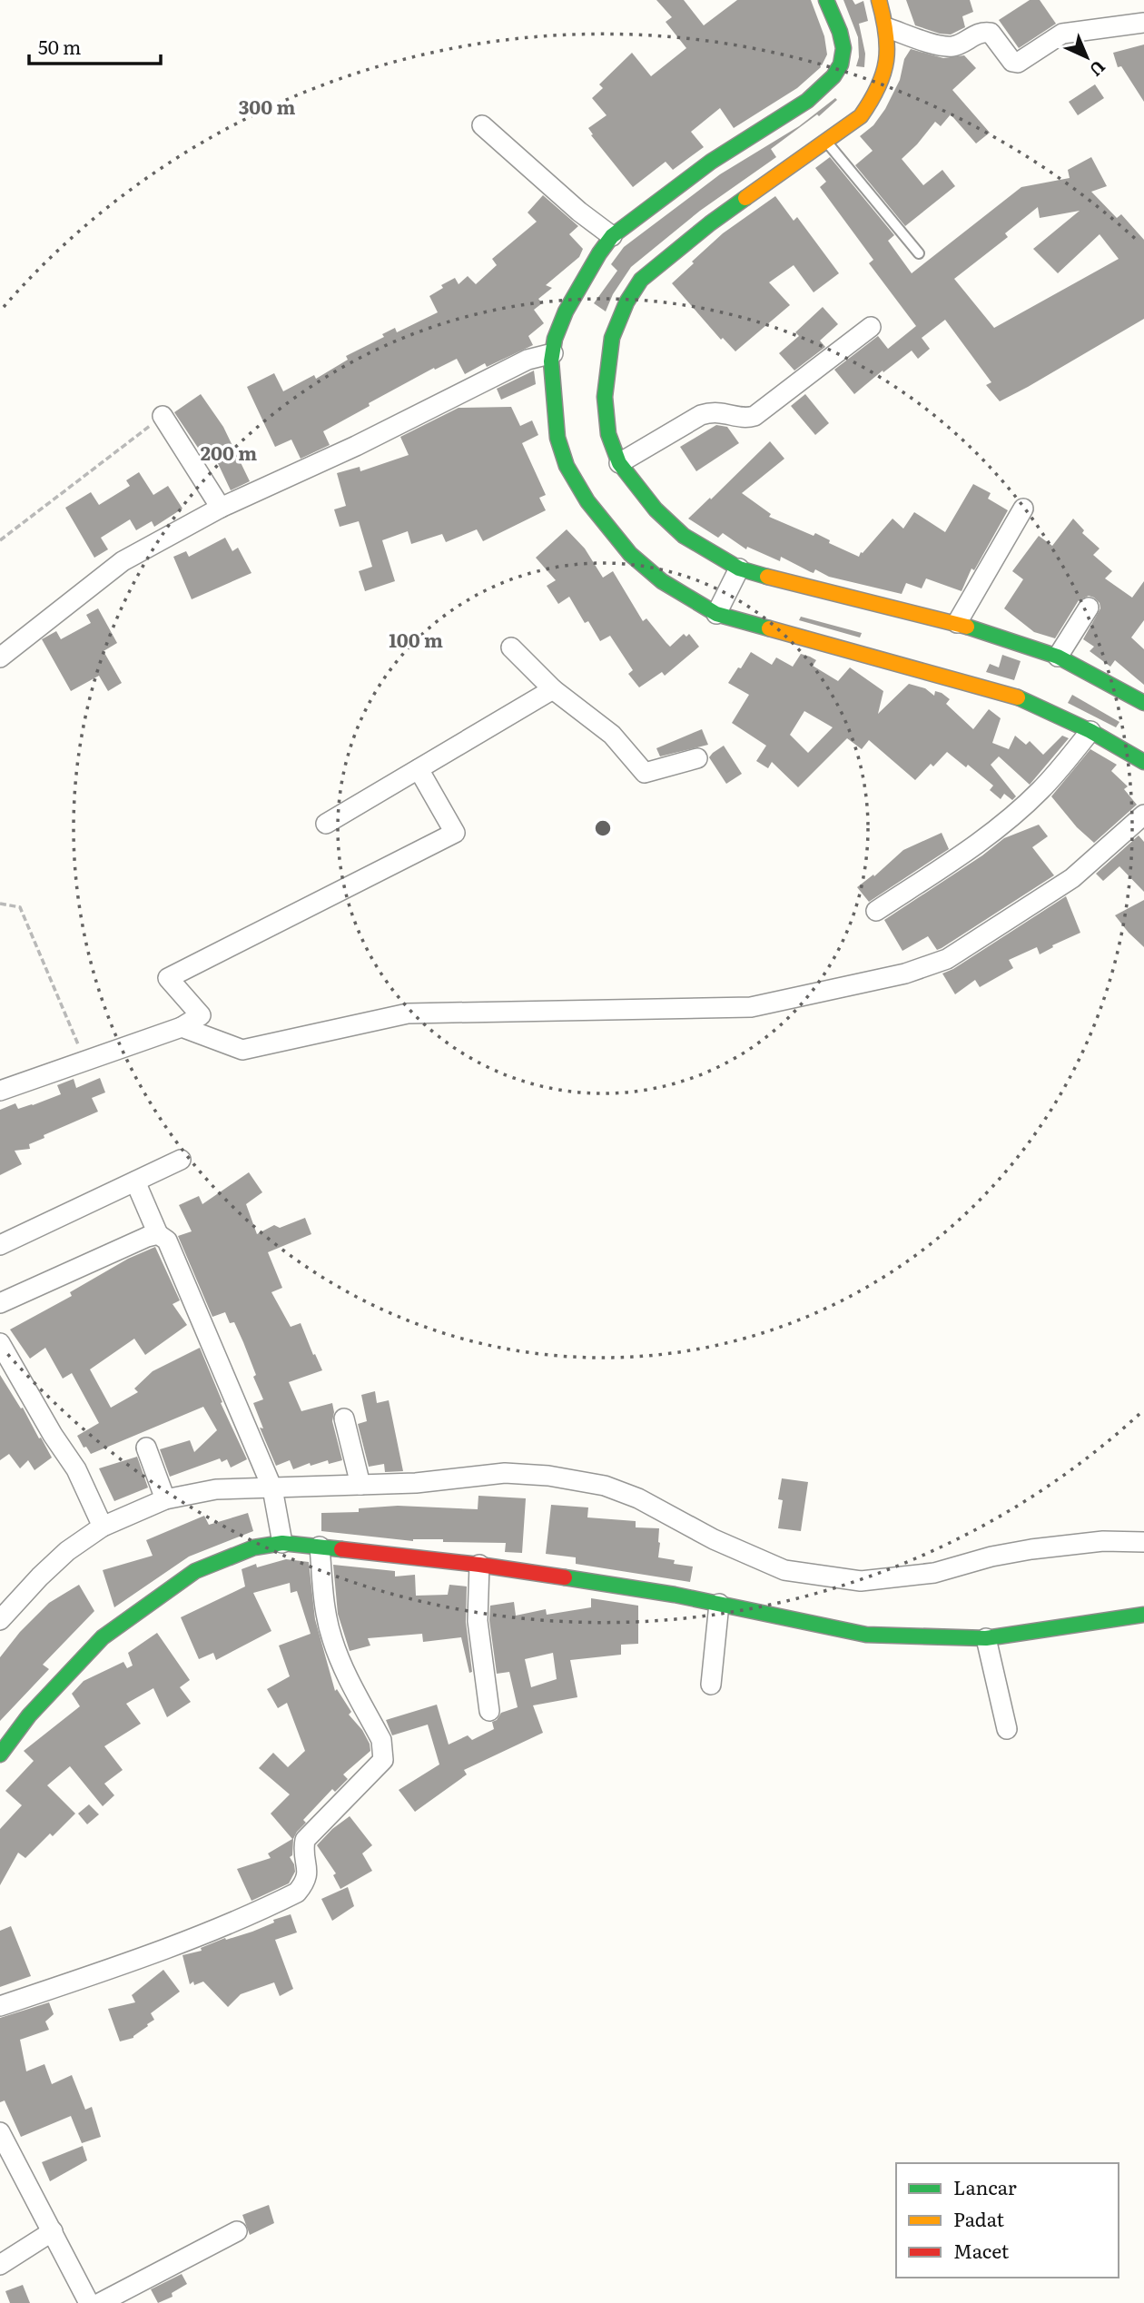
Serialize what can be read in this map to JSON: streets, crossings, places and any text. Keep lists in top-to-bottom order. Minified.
{"legend":["Lancar","Padat","Macet"],"scale_bar":"50 m","north":"bottom right","rings":["300 m","200 m","100 m"]}
